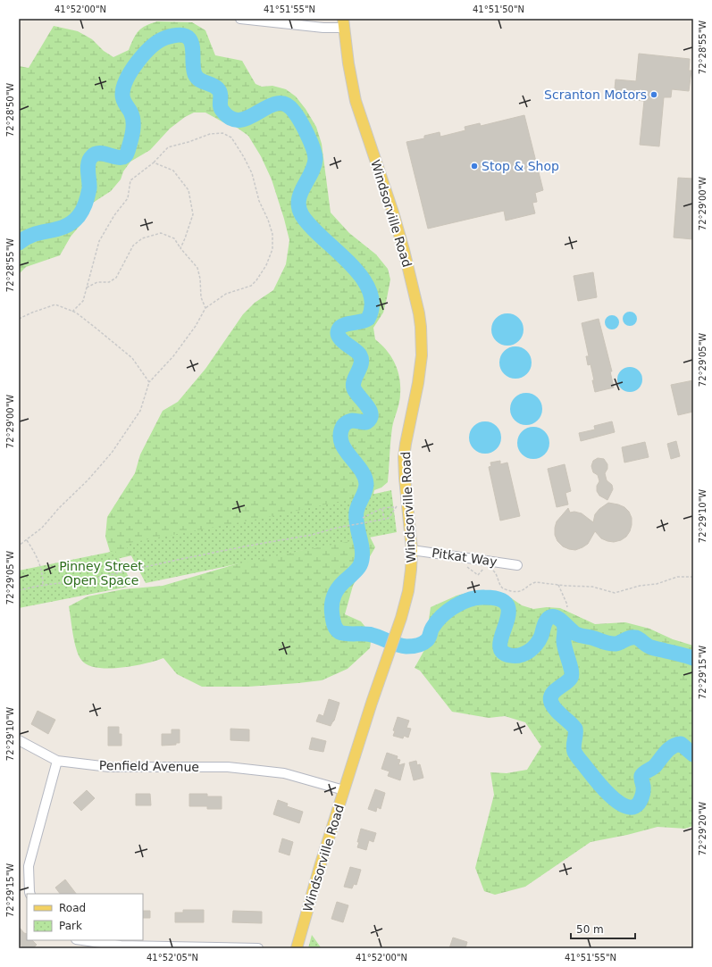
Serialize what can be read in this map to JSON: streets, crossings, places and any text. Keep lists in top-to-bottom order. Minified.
{"streets":{"main road":["Windsorville Road"],"street":["Pitkat Way","Penfield Avenue"]},"crossings":[["Windsorville Road","Pitkat Way"],["Windsorville Road","Penfield Avenue"]],"parks":["Pinney Street Open Space"],"places":["Scranton Motors","Stop & Shop"],"legend":["Road","Park"],"scale_bar":"50 m","coordinates":["41°52'00\"N","41°51'55\"N","41°51'50\"N","72°28'55\"W","72°28'50\"W","72°29'00\"W","72°29'05\"W","72°29'10\"W","72°29'15\"W","72°29'20\"W","41°52'05\"N"]}
